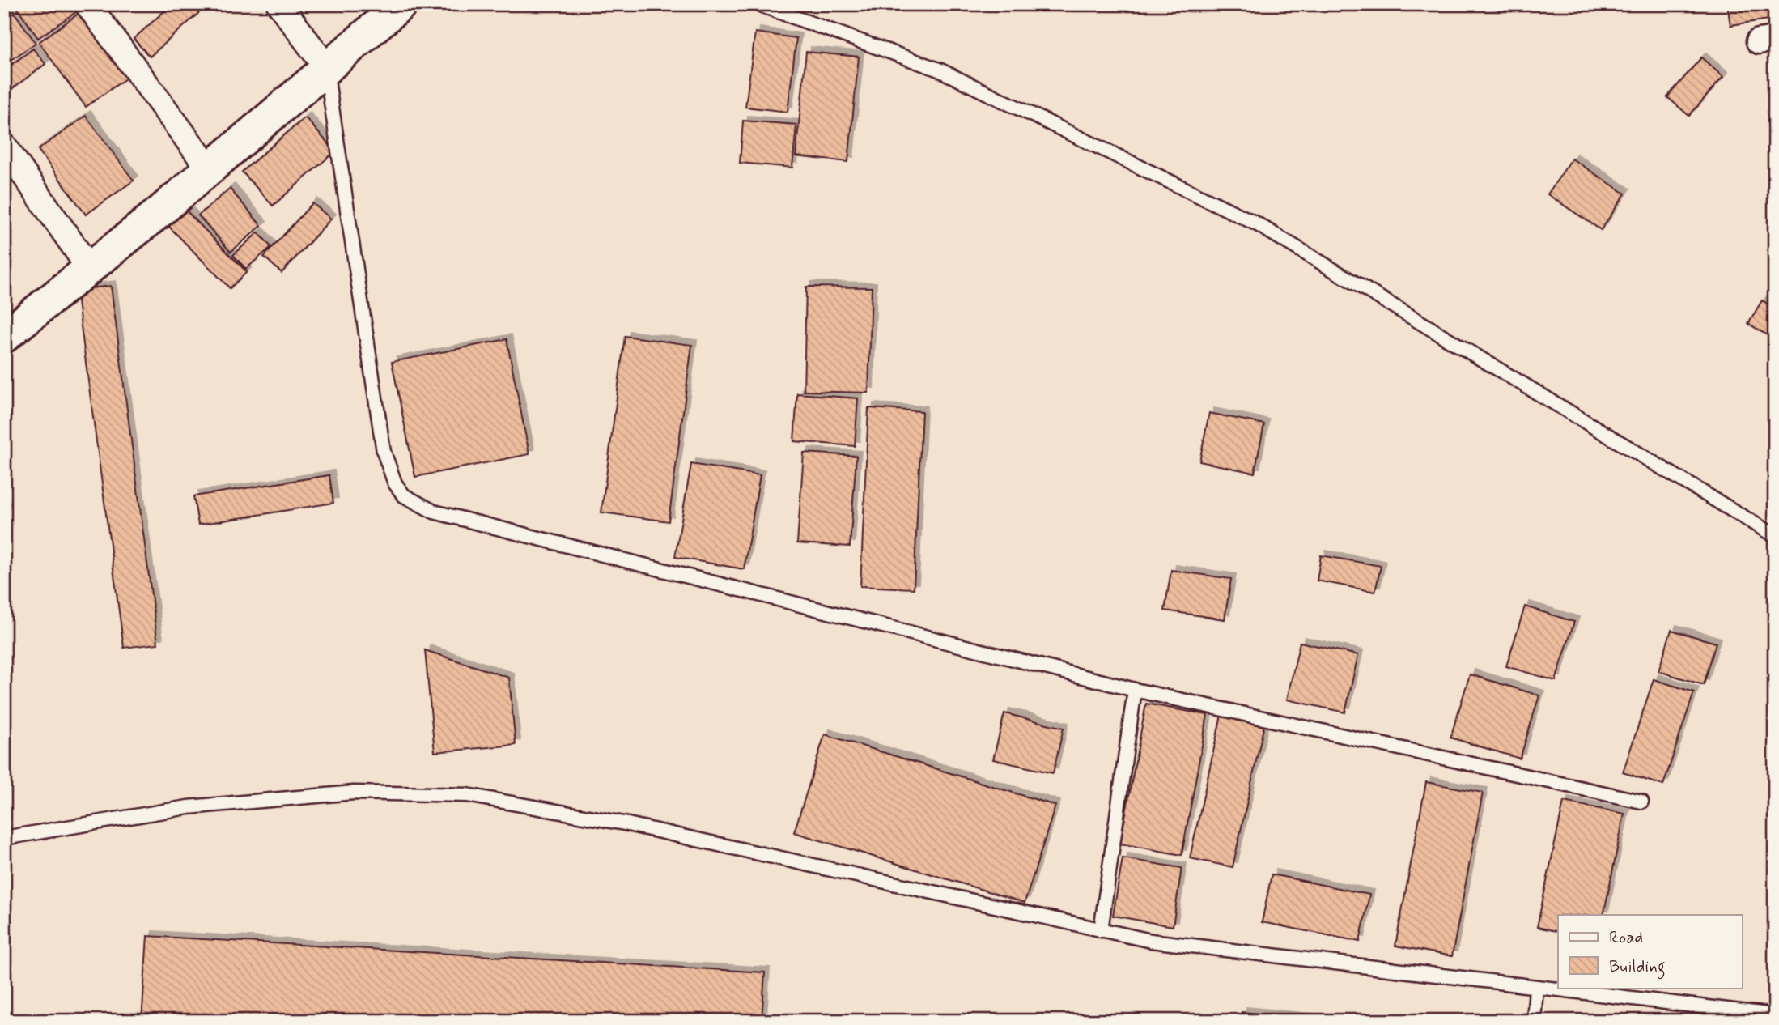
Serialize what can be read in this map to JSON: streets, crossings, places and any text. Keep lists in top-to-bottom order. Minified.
{"legend":["Road","Building"]}
